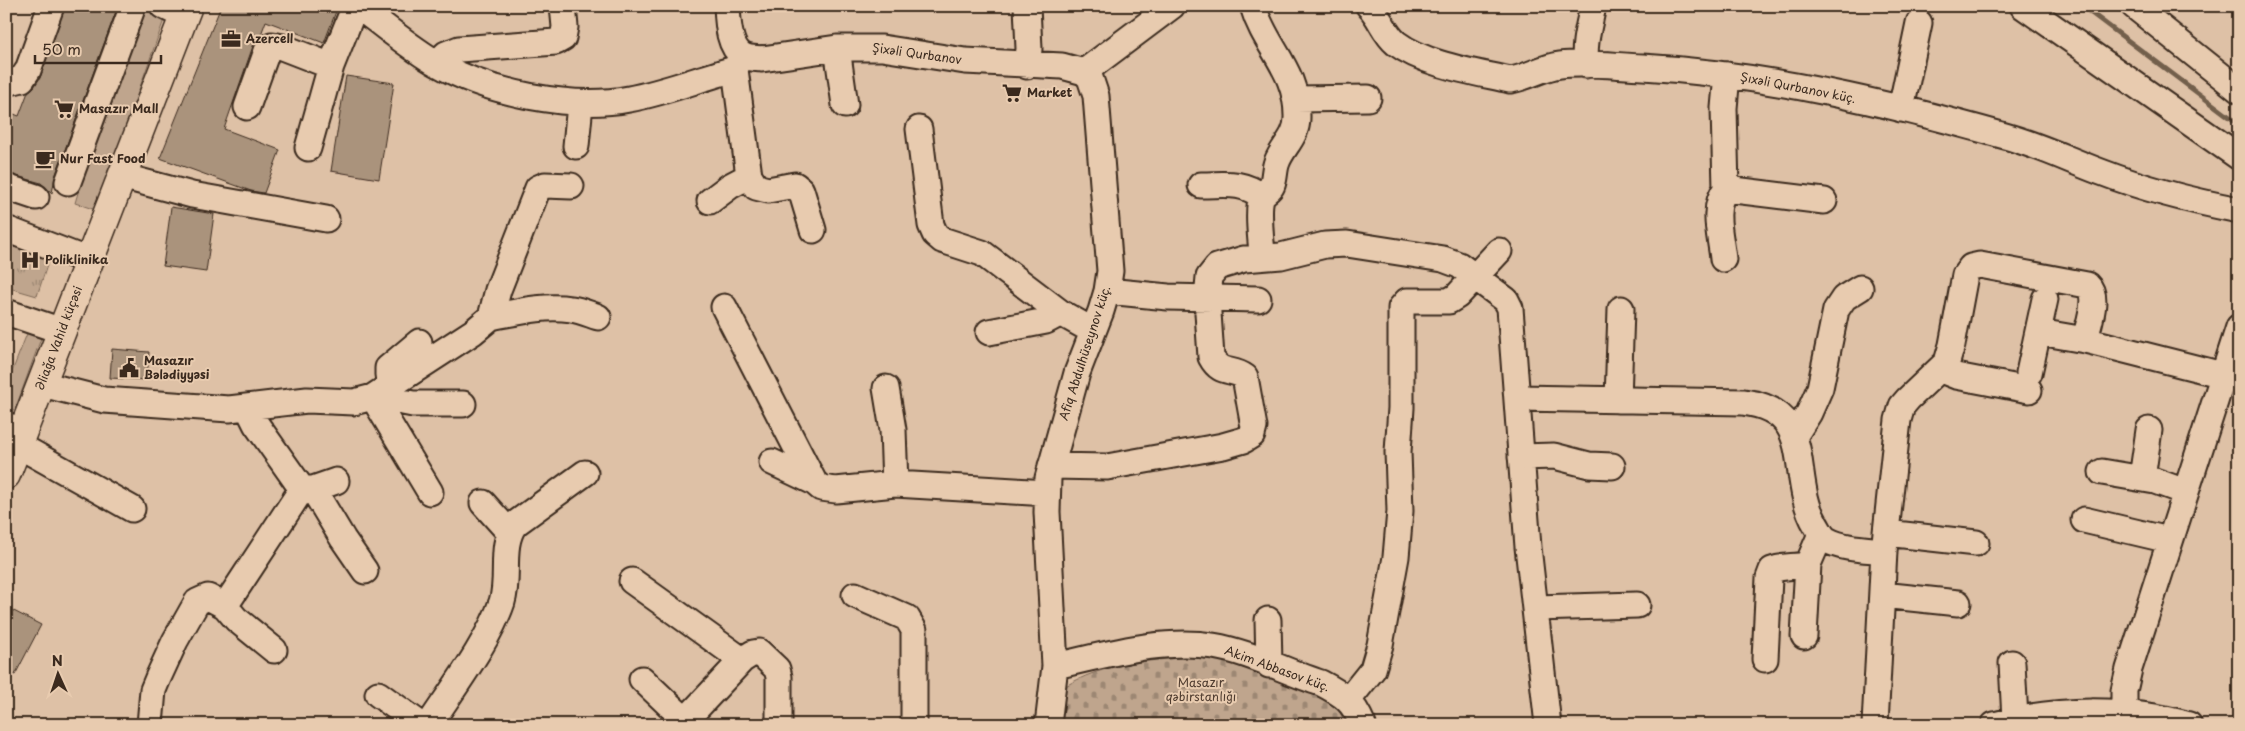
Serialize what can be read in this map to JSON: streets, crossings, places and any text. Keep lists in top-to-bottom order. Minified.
{"streets":{"main road":["Əliağa Vahid küçəsi"],"street":["Şixəli Qurbanov","Şıxəli Qurbanov küç.","Afiq Abdulhüseynov küç.","Akim Abbasov küç."]},"crossings":[["Şixəli Qurbanov","Afiq Abdulhüseynov küç."],["Afiq Abdulhüseynov küç.","Akim Abbasov küç."]],"parks":["Masazır qəbirstanlığı"],"places":{"office":["Azercell"],"supermarket":["Market","Masazır Mall"],"cafe":["Nur Fast Food"],"hospital":["Poliklinika"],"public building":["Masazır Bələdiyyəsi"]},"scale_bar":"50 m","north":"top"}
